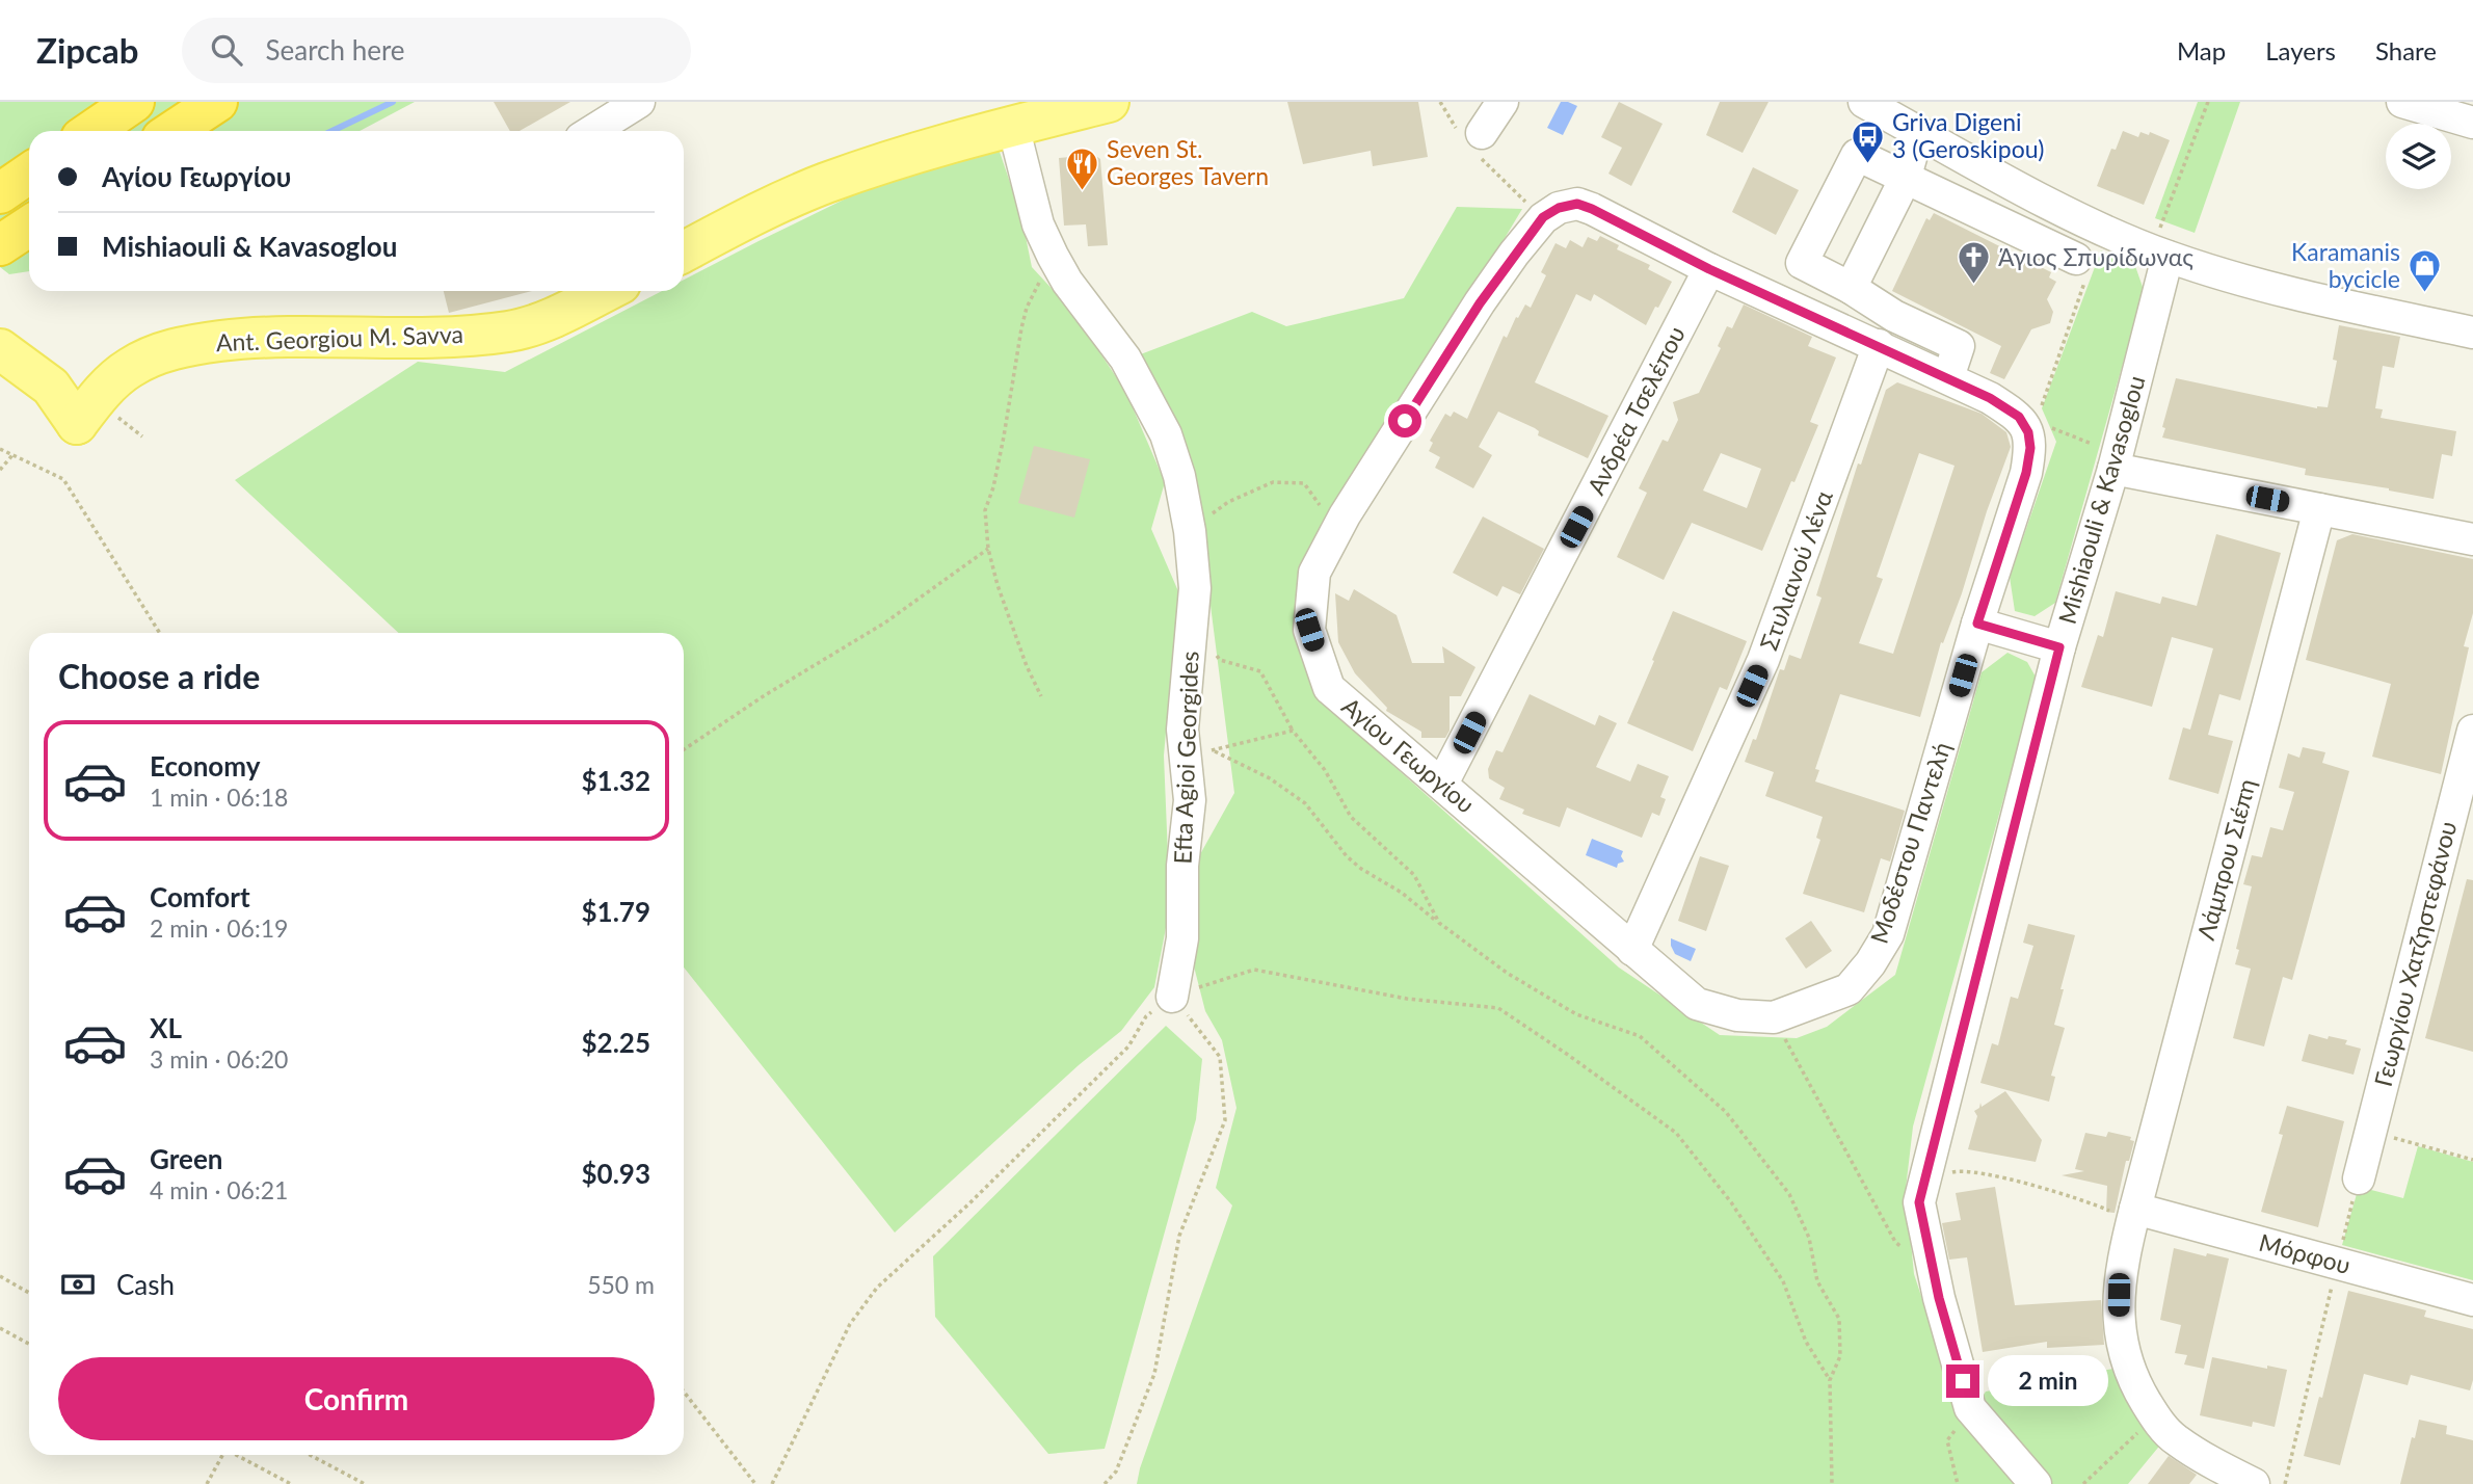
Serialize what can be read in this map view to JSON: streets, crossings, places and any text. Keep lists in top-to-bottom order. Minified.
{"streets":{"main road":["Ant. Georgiou M. Savva"],"street":["Ανδρέα Τσελέπου","Mishiaouli & Kavasoglou","Στυλιανού Λένα","Αγίου Γεωργίου","Efta Agioi Georgides","Μοδέστου Παντελή","Λάμπρου Σιέπη","Γεωργίου Χατζηστεφάνου","Μόρφου"]},"crossings":[["Ανδρέα Τσελέπου","Αγίου Γεωργίου"],["Στυλιανού Λένα","Αγίου Γεωργίου"],["Στυλιανού Λένα","Μοδέστου Παντελή"],["Αγίου Γεωργίου","Μοδέστου Παντελή"],["Λάμπρου Σιέπη","Μόρφου"]],"places":{"bus stop":["Griva Digeni 3 (Geroskipou)"],"restaurant":["Seven St. Georges Tavern"],"church":["Άγιος Σπυρίδωνας"],"shop":["Karamanis bycicle"]},"page":{"header":"Zipcab","search":"Search here","nav":["Map","Layers","Share"],"banner":["Αγίου Γεωργίου","Mishiaouli & Kavasoglou"],"heading":"Choose a ride","list":[{"name":"Economy","note":"1 min · 06:18","value":"$1.32"},{"name":"Comfort","note":"2 min · 06:19","value":"$1.79"},{"name":"XL","note":"3 min · 06:20","value":"$2.25"},{"name":"Green","note":"4 min · 06:21","value":"$0.93"}],"pay":["Cash","550 m"],"buttons":"Confirm","bubble":"2 min"}}
